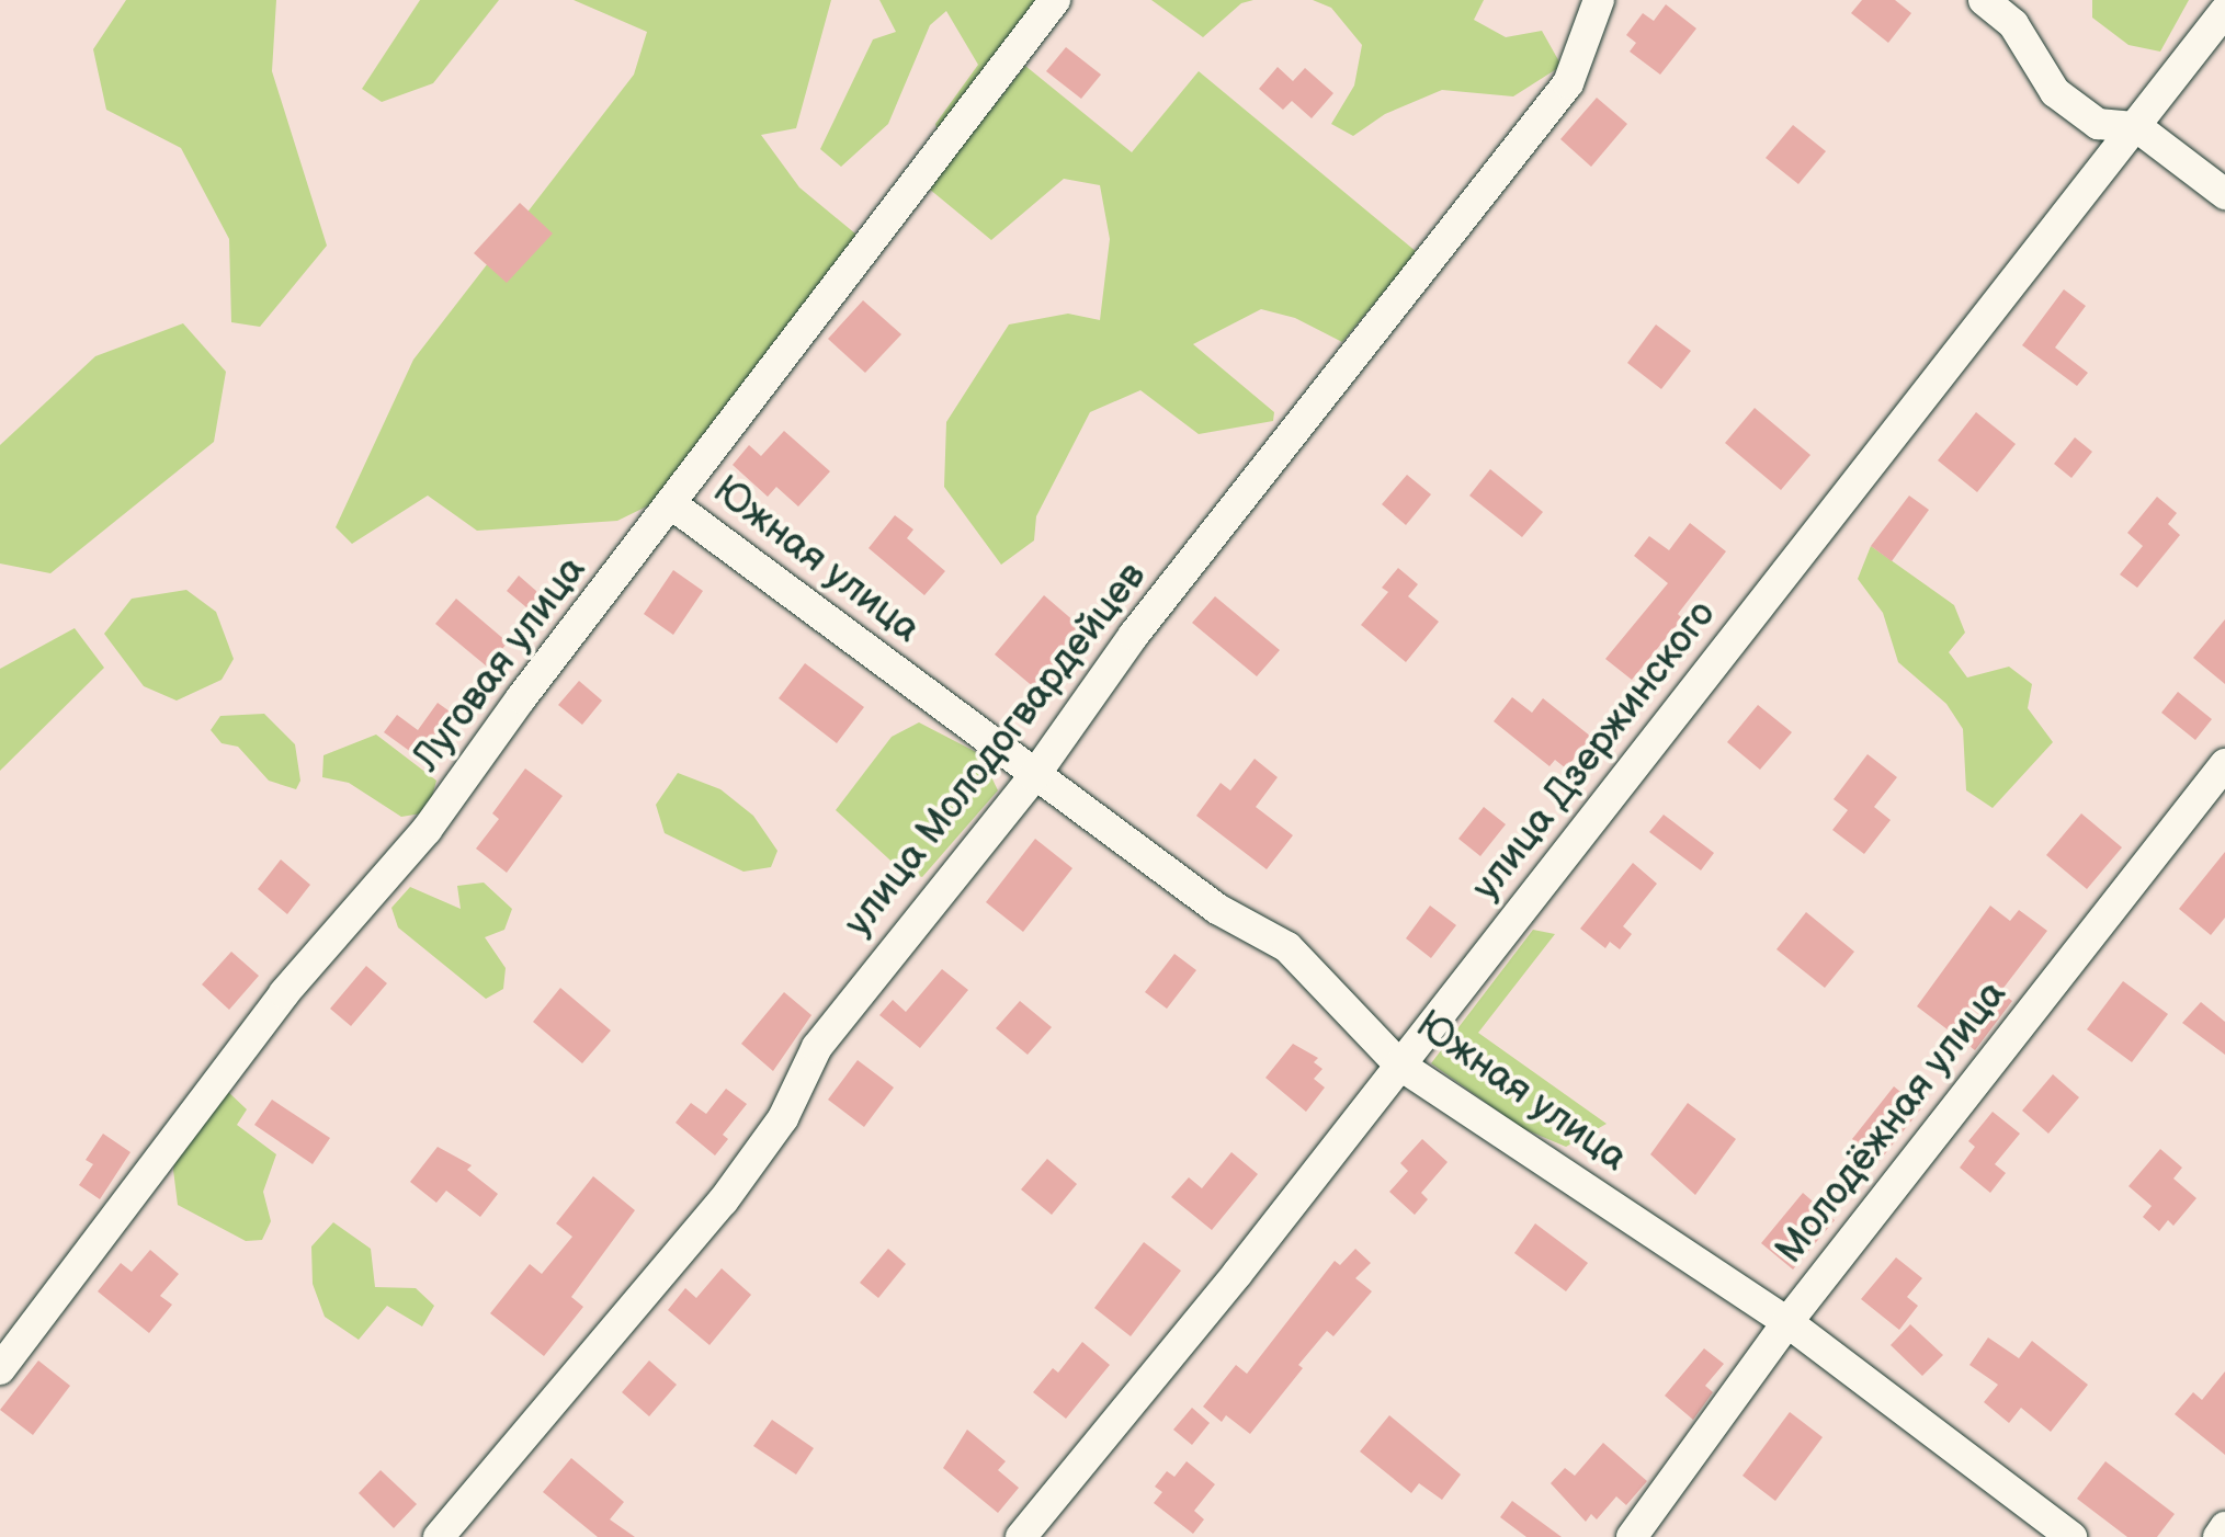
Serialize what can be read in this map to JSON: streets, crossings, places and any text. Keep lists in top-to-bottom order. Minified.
{"streets":{"street":["Южная улица","Луговая улица","улица Молодогвардейцев","улица Дзержинского","Молодёжная улица"]},"crossings":[["Южная улица","Луговая улица"],["Южная улица","улица Молодогвардейцев"],["Южная улица","улица Дзержинского"],["Южная улица","Молодёжная улица"]]}
